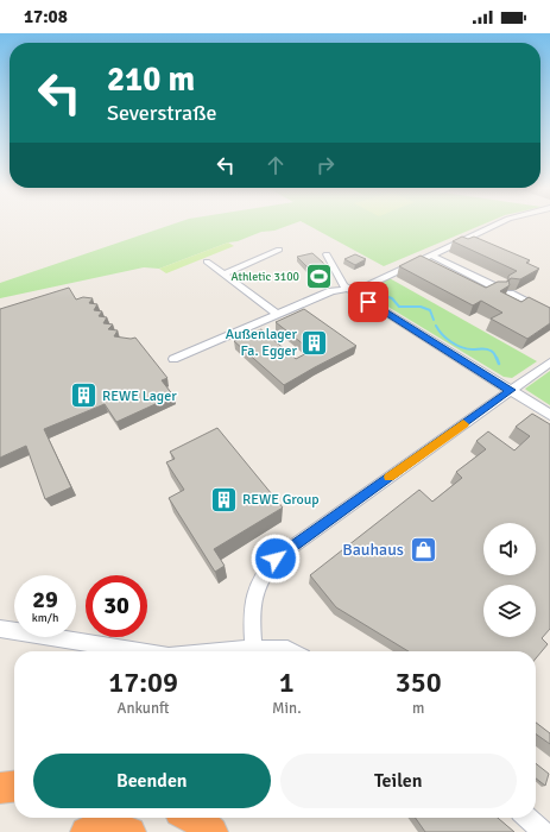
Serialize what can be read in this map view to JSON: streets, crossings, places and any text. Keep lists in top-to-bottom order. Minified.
{"places":{"sports":["Athletic 3100"],"building":["Außenlager Fa. Egger","REWE Lager","REWE Group"],"shop":["Bauhaus"]},"page":{"status":"17:08","turn":["210 m","Severstraße"],"speed":"29 km/h","limit":"30","eta":["17:09","Ankunft","1","Min.","350","m"],"buttons":["Beenden","Teilen"]}}
